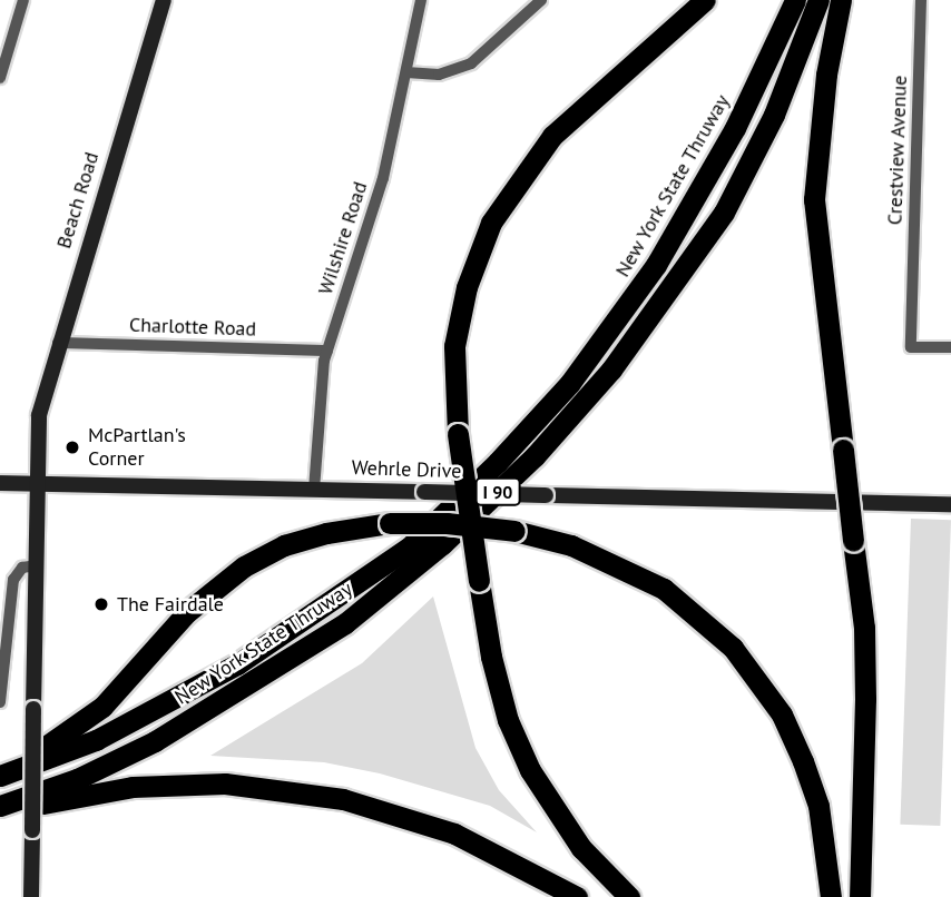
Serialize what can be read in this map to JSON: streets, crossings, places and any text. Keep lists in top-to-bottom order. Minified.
{"streets":{"highway":["New York State Thruway","I 90"],"street":["Crestview Avenue","Beach Road","Wilshire Road","Charlotte Road","Wehrle Drive"]},"crossings":[["Beach Road","Charlotte Road"],["Beach Road","Wehrle Drive"],["Wilshire Road","Charlotte Road"],["Wilshire Road","Wehrle Drive"]],"places":["McPartlan's Corner","The Fairdale"]}
